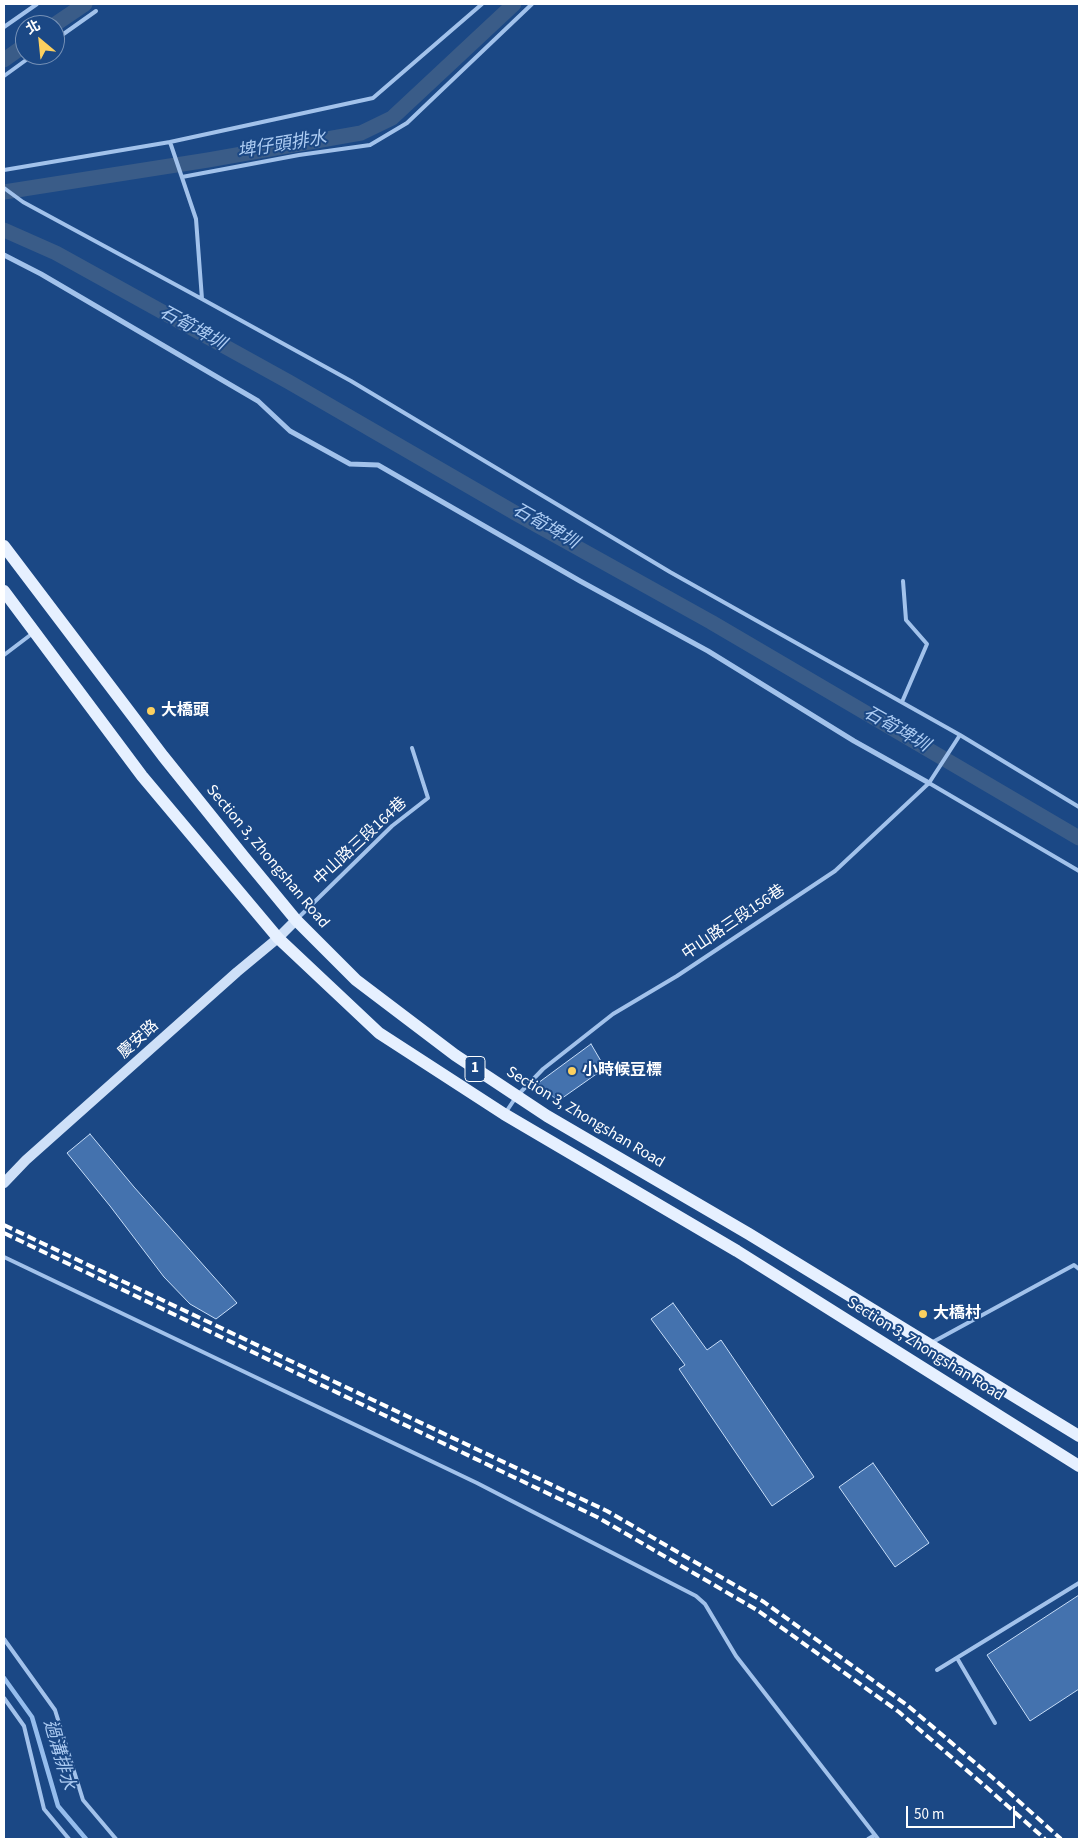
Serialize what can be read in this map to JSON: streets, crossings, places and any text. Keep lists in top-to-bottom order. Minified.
{"streets":{"main road":["Section 3, Zhongshan Road","1"],"street":["慶安路"],"lane":["中山路三段164巷","中山路三段156巷"]},"crossings":[["中山路三段164巷","Section 3, Zhongshan Road"],["中山路三段164巷","慶安路"],["Section 3, Zhongshan Road","中山路三段156巷"],["Section 3, Zhongshan Road","慶安路"]],"water":["埤仔頭排水","石筍埤圳","過溝排水"],"places":["大橋頭","小時候豆標","大橋村"],"scale_bar":"50 m","north":"top left"}
